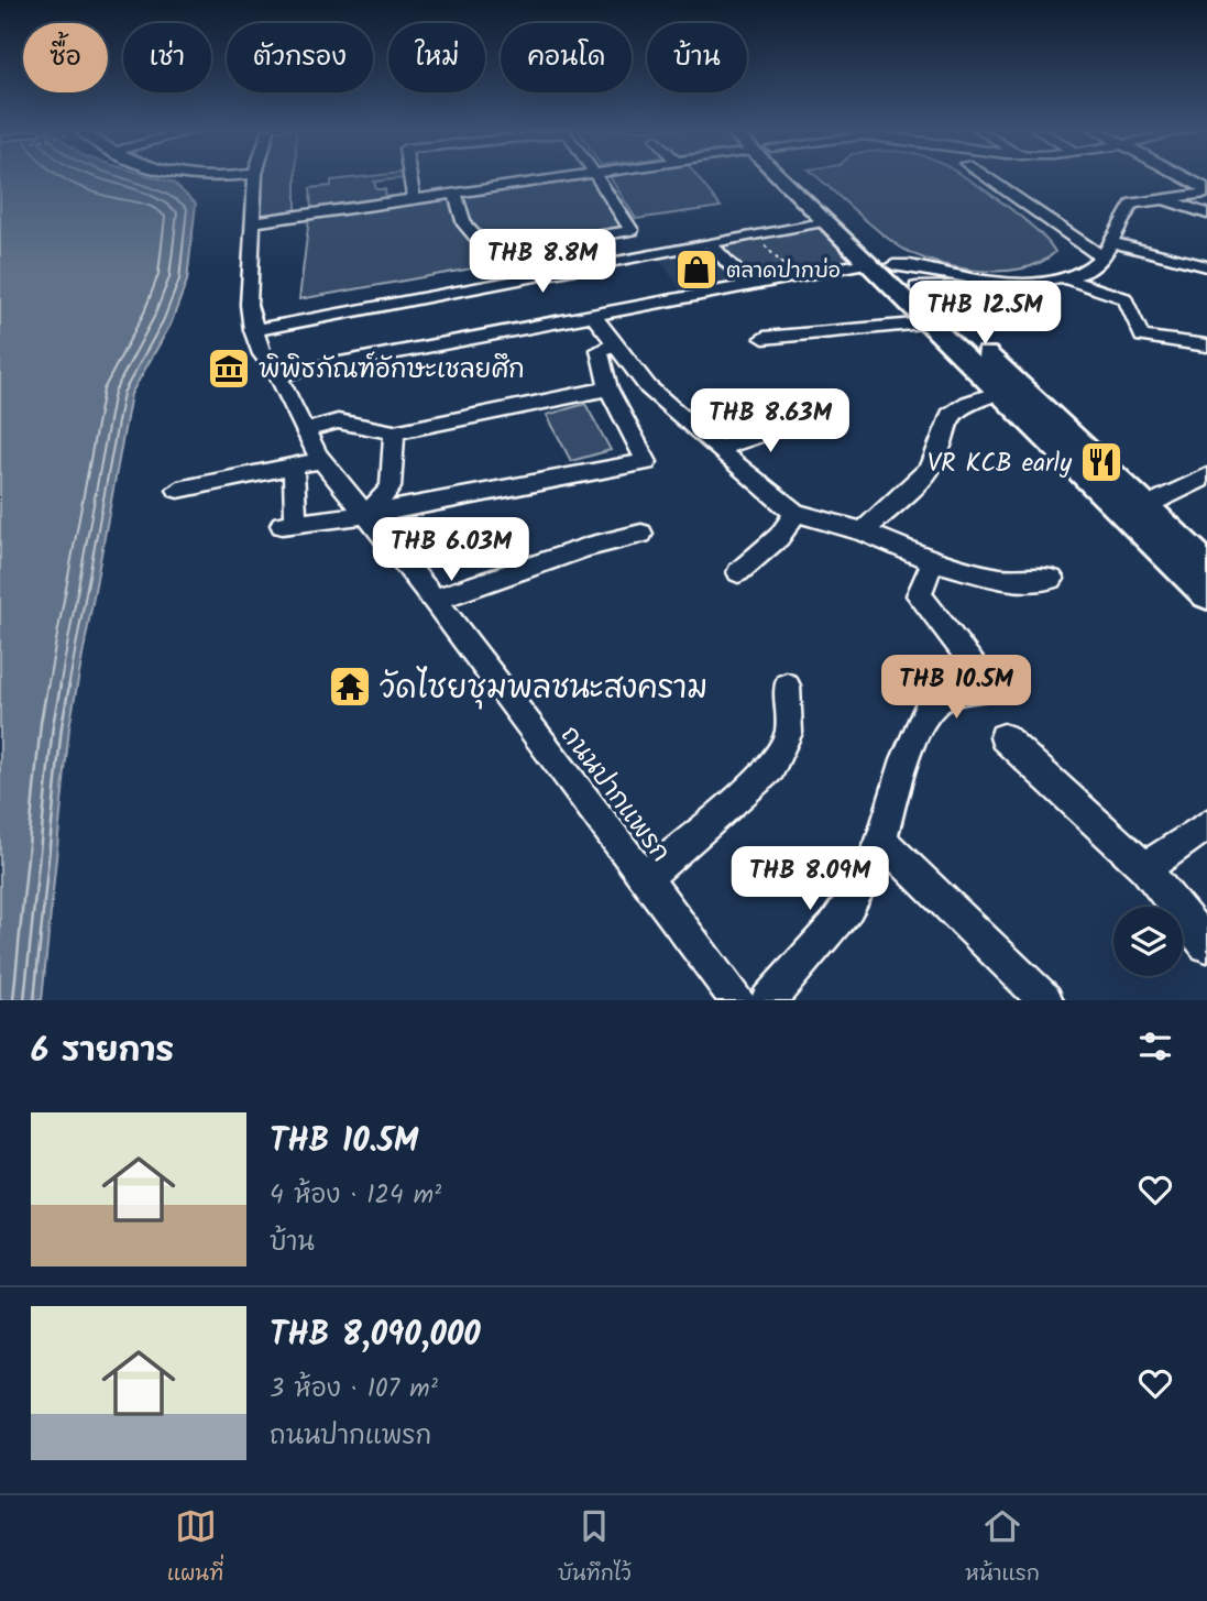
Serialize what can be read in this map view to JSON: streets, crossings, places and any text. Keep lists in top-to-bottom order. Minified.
{"streets":{"street":["ถนนปากแพรก"]},"places":{"shop":["ตลาดปากบ่อ"],"museum":["พิพิธภัณฑ์อักษะเชลยศึก"],"restaurant":["VR KCB early"],"temple":["วัดไชยชุมพลชนะสงคราม"]},"page":{"chip":["ซื้อ","เช่า","ตัวกรอง","ใหม่","คอนโด","บ้าน"],"price":["THB 8.8M","THB 12.5M","THB 8.63M","THB 6.03M","THB 10.5M","THB 8.09M"],"heading":"6 รายการ","list":[{"name":"THB 10.5M","note":"4 ห้อง · 124 m² · บ้าน"},{"name":"THB 8,090,000","note":"3 ห้อง · 107 m² · ถนนปากแพรก"}],"tabs":["แผนที่","บันทึกไว้","หน้าแรก"]}}
